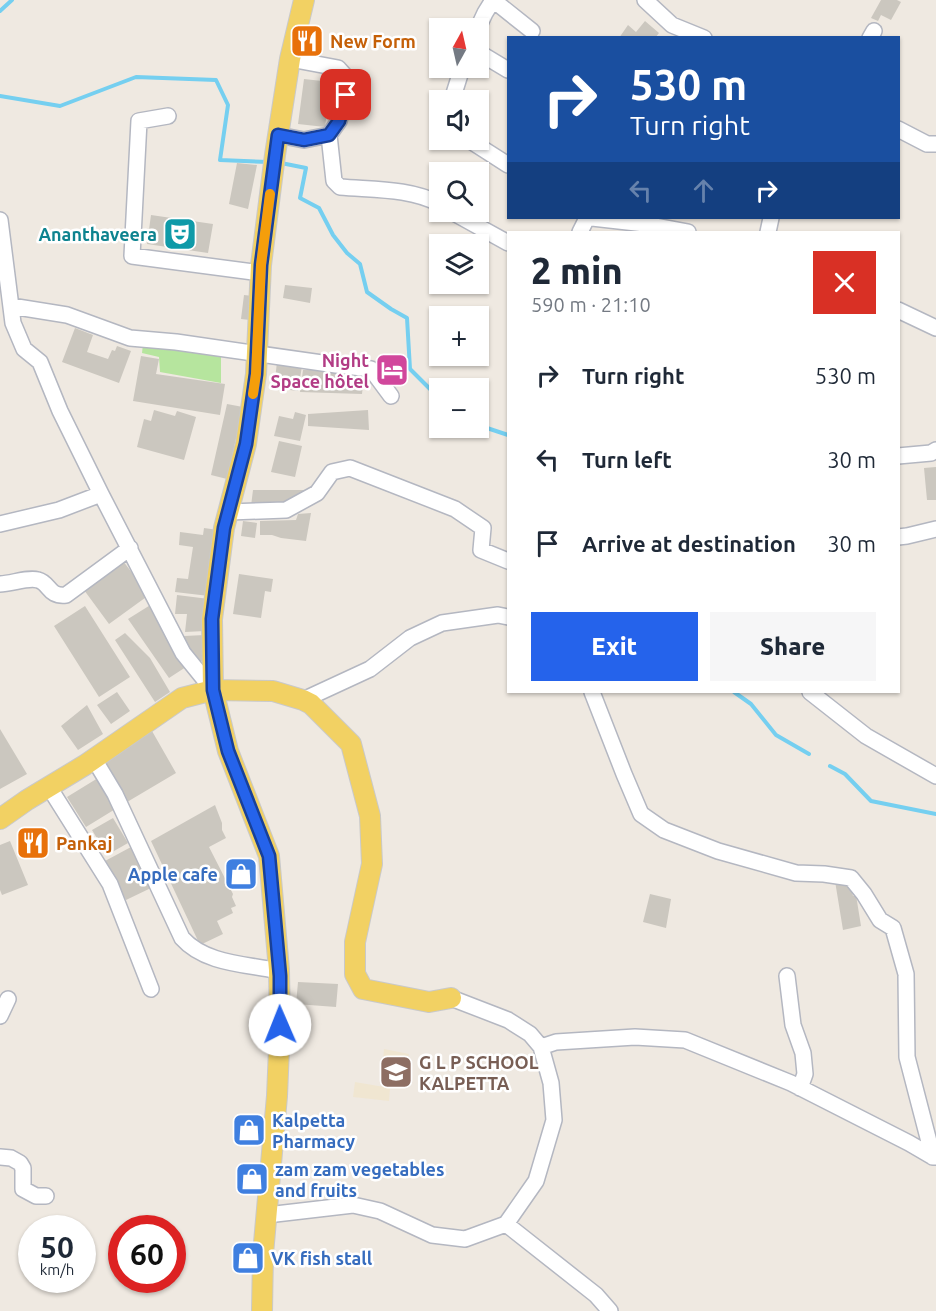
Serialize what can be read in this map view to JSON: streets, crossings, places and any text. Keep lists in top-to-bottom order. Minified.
{"places":{"restaurant":["New Form","Pankaj"],"theatre":["Ananthaveera"],"hotel":["Night Space hôtel"],"shop":["Apple cafe","Kalpetta Pharmacy","zam zam vegetables and fruits","VK fish stall"],"school or university":["G L P SCHOOL KALPETTA"]},"north":"top","page":{"map_buttons":["+","−"],"turn":["530 m","Turn right"],"heading":["2 min","590 m · 21:10"],"list":[{"name":"Turn right","value":"530 m"},{"name":"Turn left","value":"30 m"},{"name":"Arrive at destination","value":"30 m"}],"buttons":["Exit","Share"],"speed":"50 km/h","limit":"60"}}
